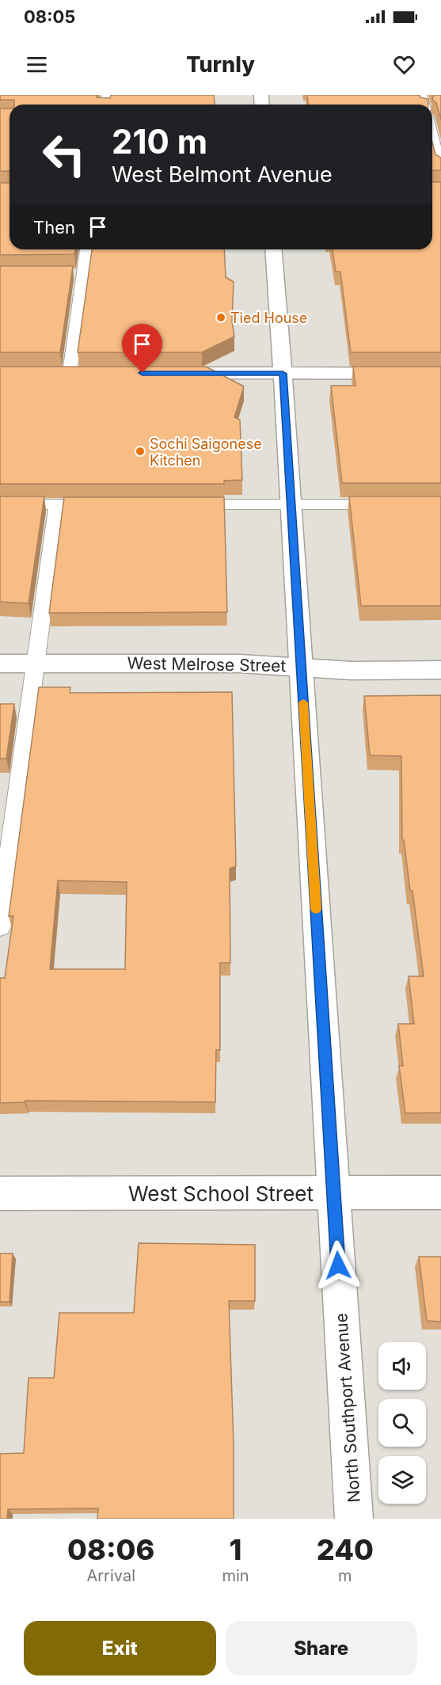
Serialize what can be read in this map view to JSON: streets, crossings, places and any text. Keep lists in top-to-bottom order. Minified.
{"streets":{"street":["West Melrose Street","West School Street","North Southport Avenue"]},"crossings":[["West Melrose Street","North Southport Avenue"],["West School Street","North Southport Avenue"]],"places":["Tied House","Sochi Saigonese Kitchen"],"page":{"status":"08:05","header":"Turnly","turn":["210 m","West Belmont Avenue"],"then":"Then","eta":["08:06","Arrival","1","min","240","m"],"buttons":["Exit","Share"]}}
